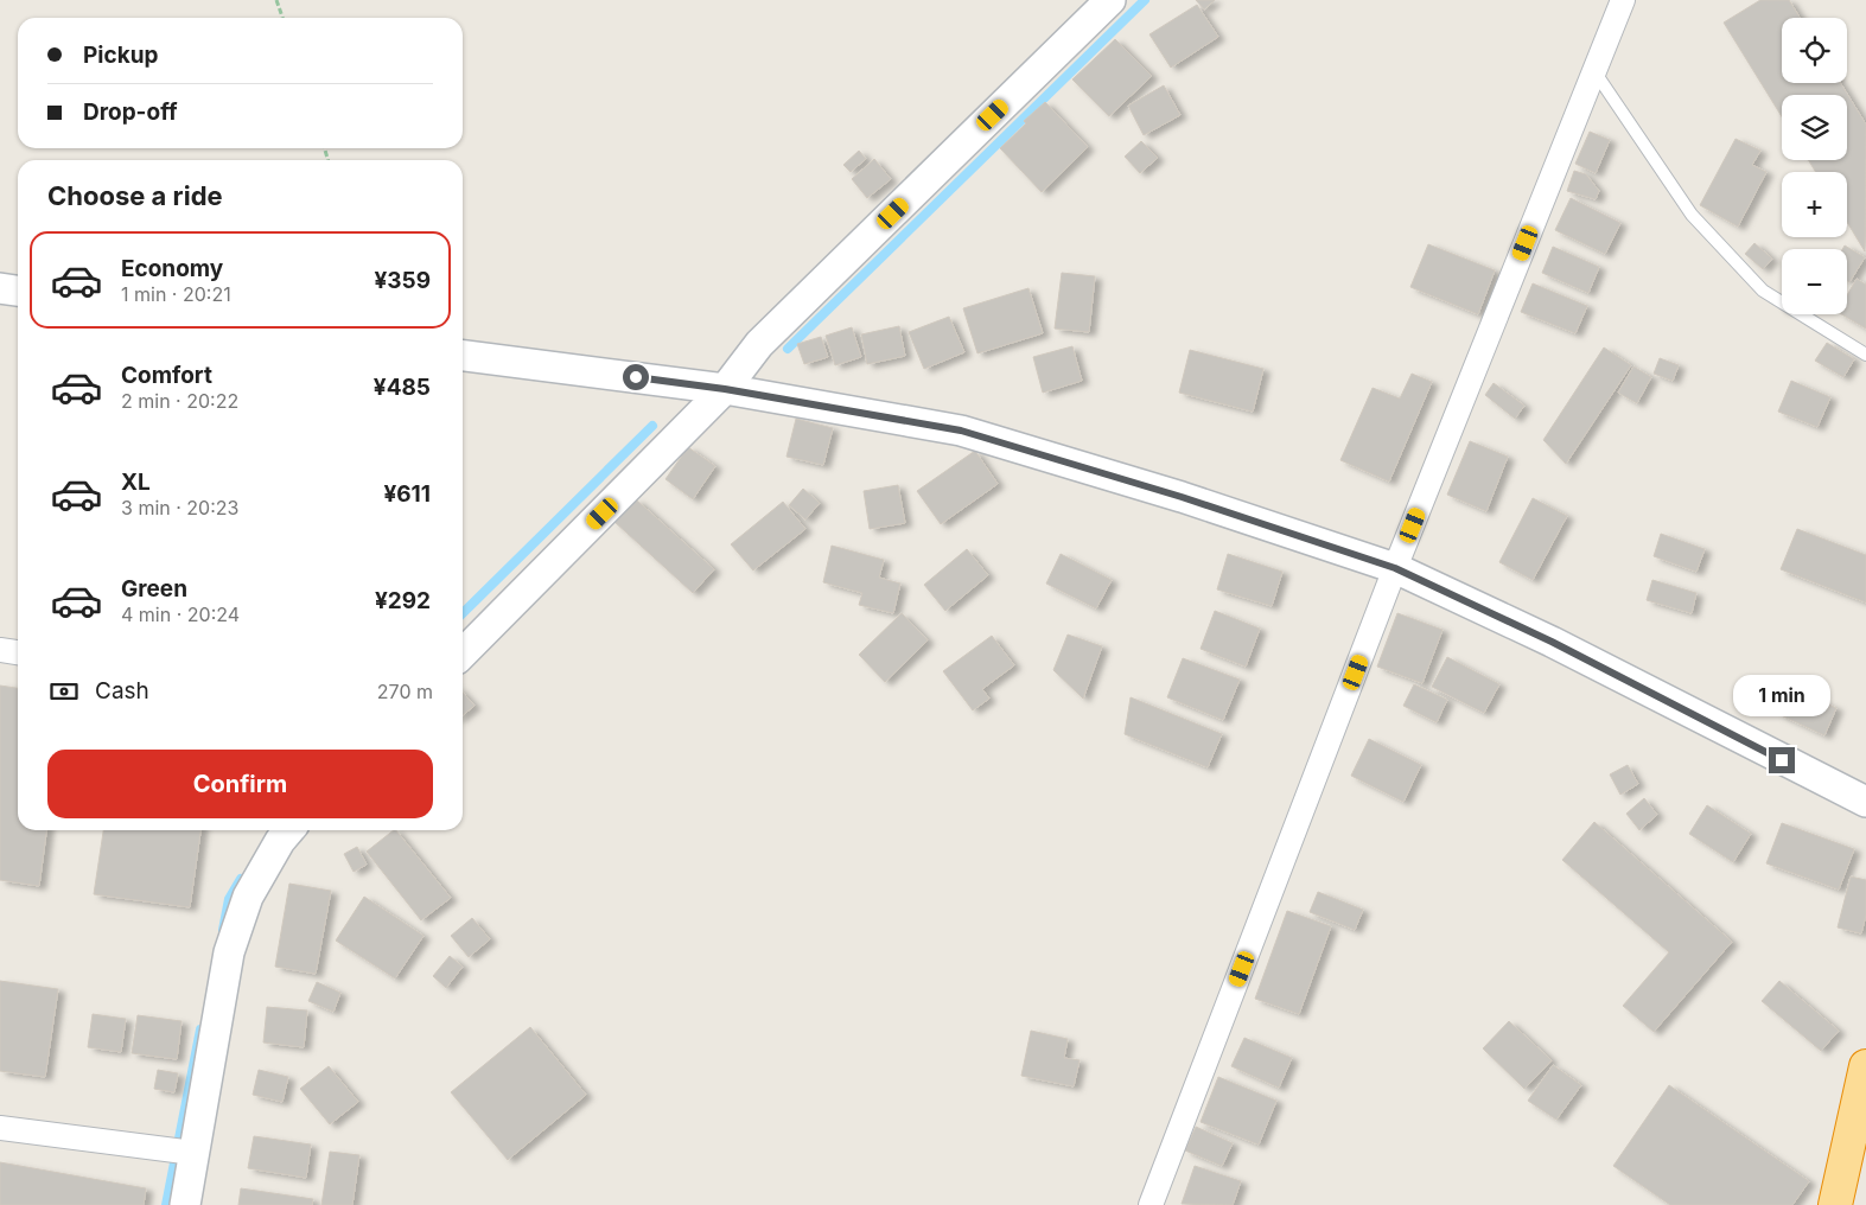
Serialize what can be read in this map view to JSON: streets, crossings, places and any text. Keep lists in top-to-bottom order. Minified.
{"page":{"map_buttons":["+","−"],"banner":["Pickup","Drop-off"],"heading":"Choose a ride","list":[{"name":"Economy","note":"1 min · 20:21","value":"¥359"},{"name":"Comfort","note":"2 min · 20:22","value":"¥485"},{"name":"XL","note":"3 min · 20:23","value":"¥611"},{"name":"Green","note":"4 min · 20:24","value":"¥292"}],"pay":["Cash","270 m"],"bubble":"1 min","buttons":"Confirm"}}
